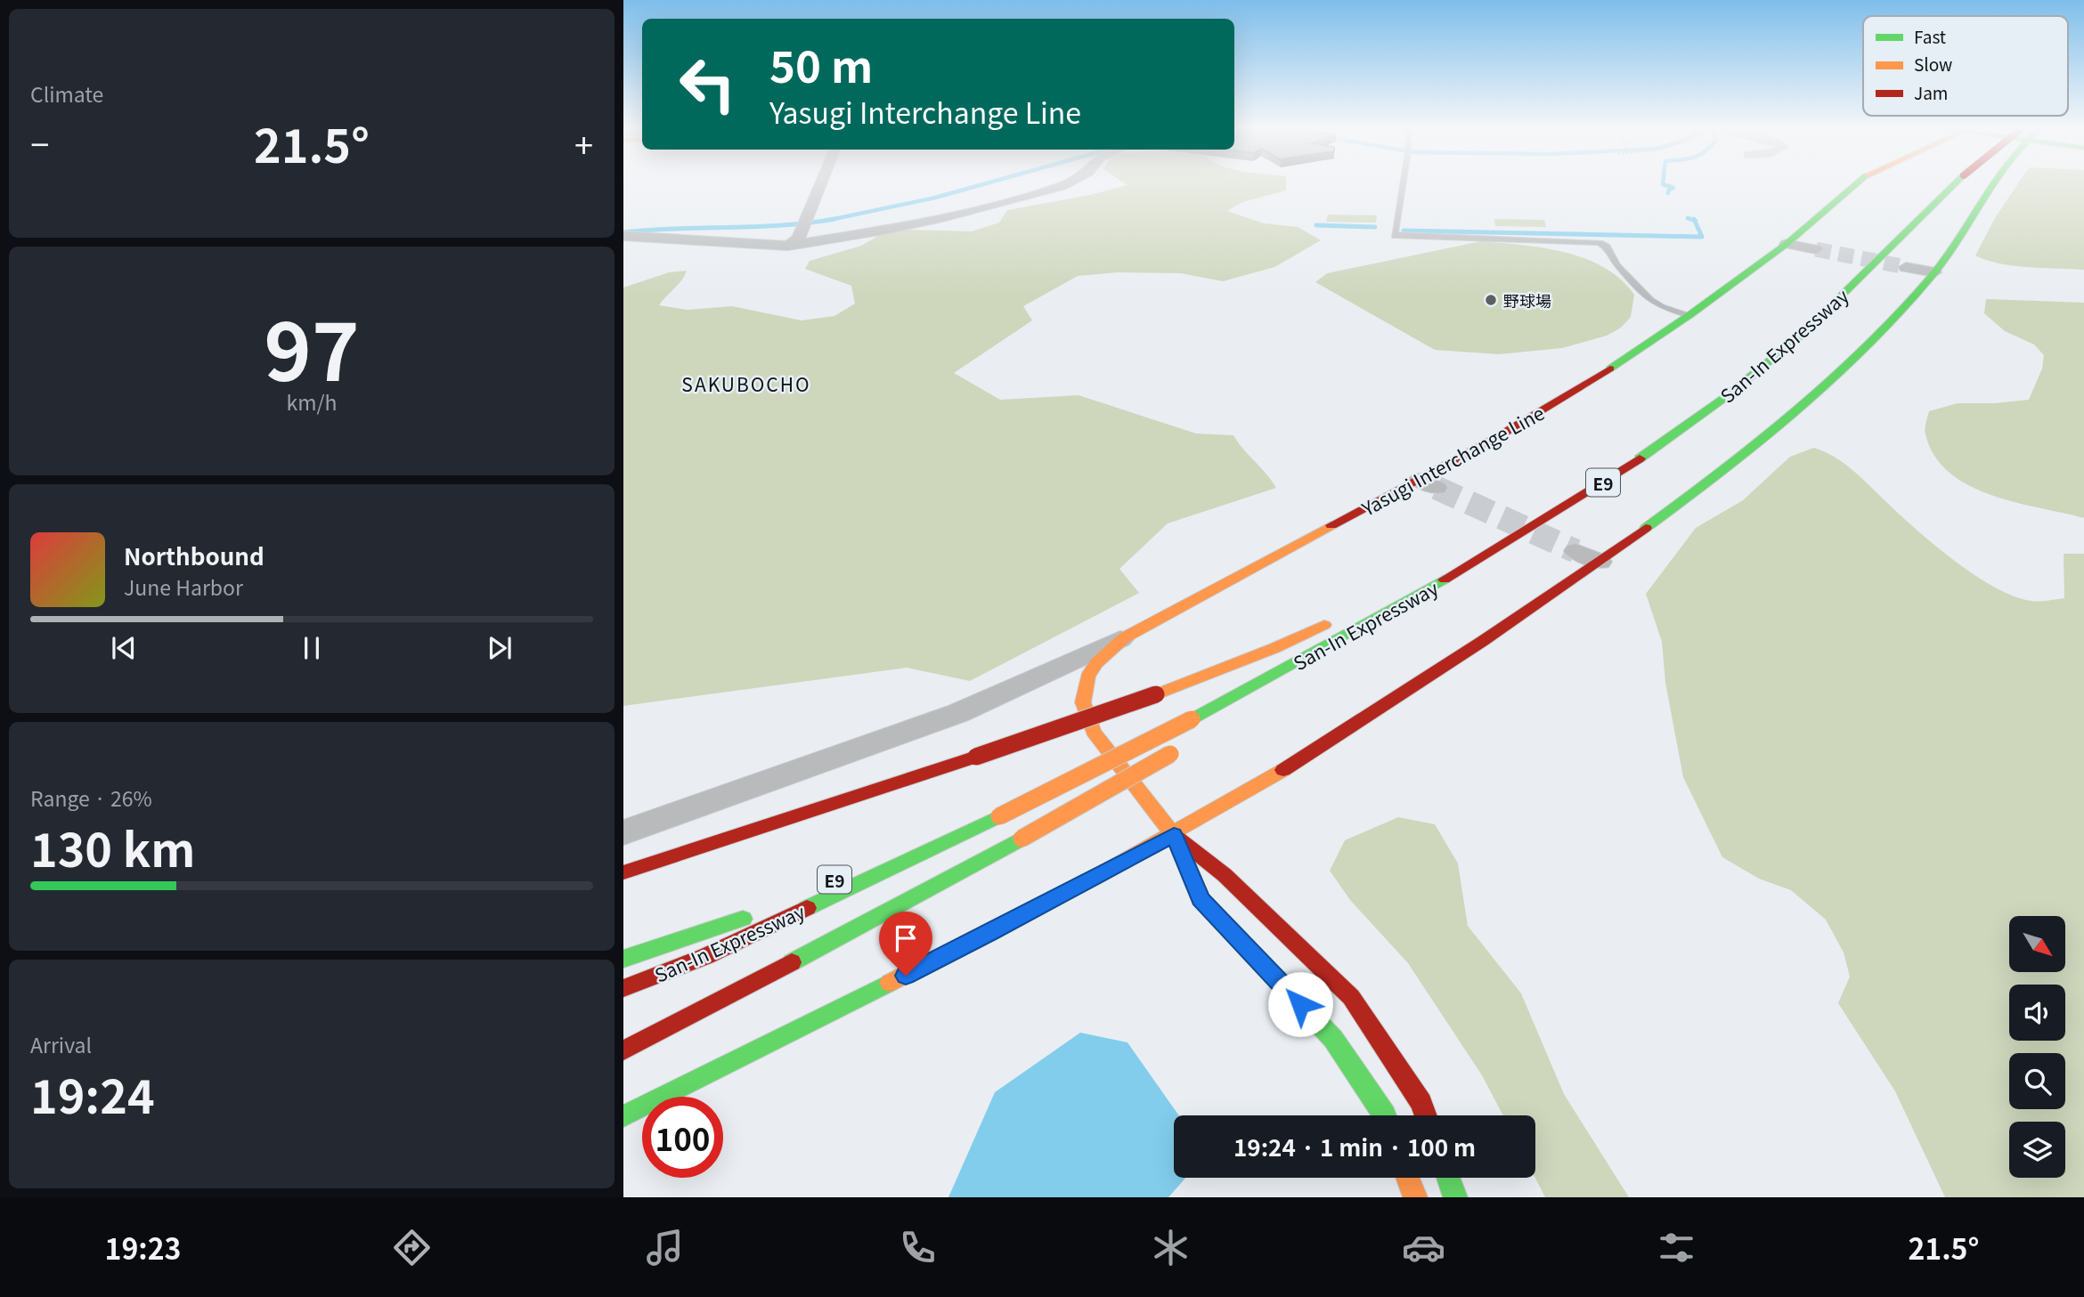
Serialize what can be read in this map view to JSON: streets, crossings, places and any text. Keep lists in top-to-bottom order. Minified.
{"streets":{"main road":["San-In Expressway","Yasugi Interchange Line","E9"]},"crossings":[["San-In Expressway","E9"]],"districts":["SAKUBOCHO"],"places":["野球場"],"legend":["Fast","Slow","Jam"],"north":"bottom right","page":{"tile":["Climate",["97","km/h"],["Range · 26%","130 km"],["Arrival","19:24"]],"turn":["50 m","Yasugi Interchange Line"],"heat":["−","21.5°","+"],"song":["Northbound","June Harbor"],"limit":"100","trip":"19:24 · 1 min · 100 m","tabs":["19:23","21.5°"]}}
